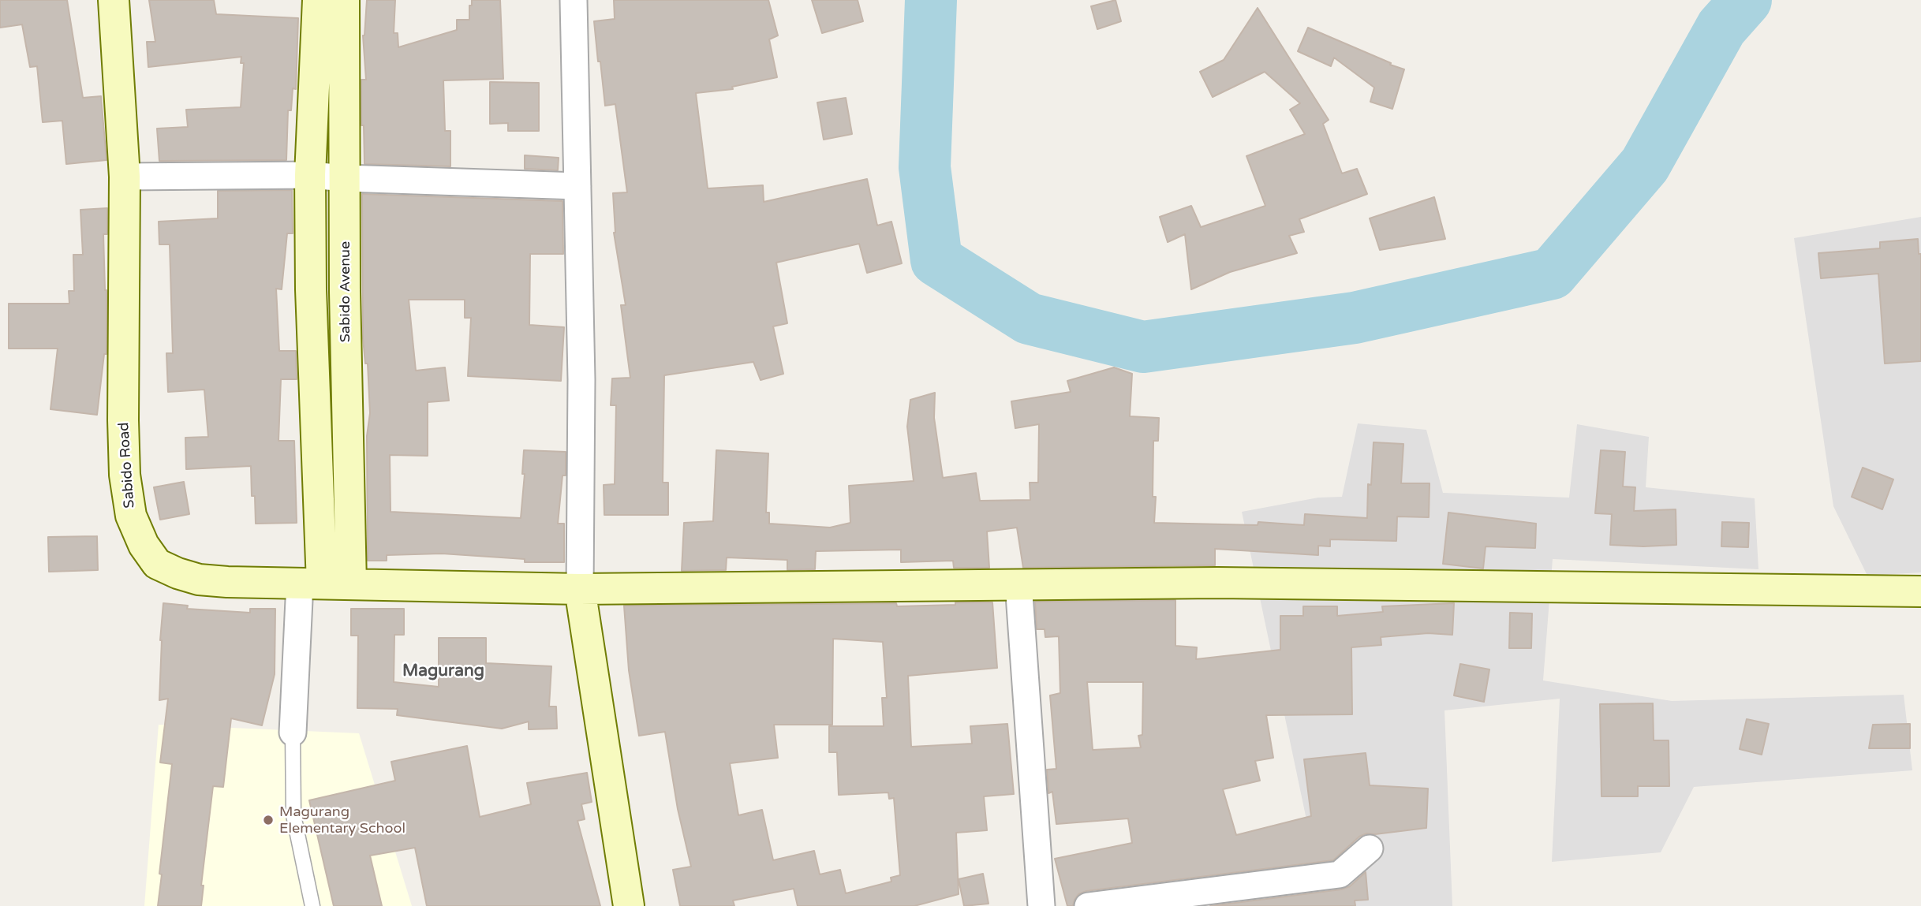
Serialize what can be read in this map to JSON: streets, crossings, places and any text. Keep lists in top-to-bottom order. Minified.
{"streets":{"street":["Sabido Avenue","Sabido Road"]},"crossings":[["Sabido Avenue","Sabido Road"]],"districts":["Magurang"],"places":["Magurang Elementary School"]}
